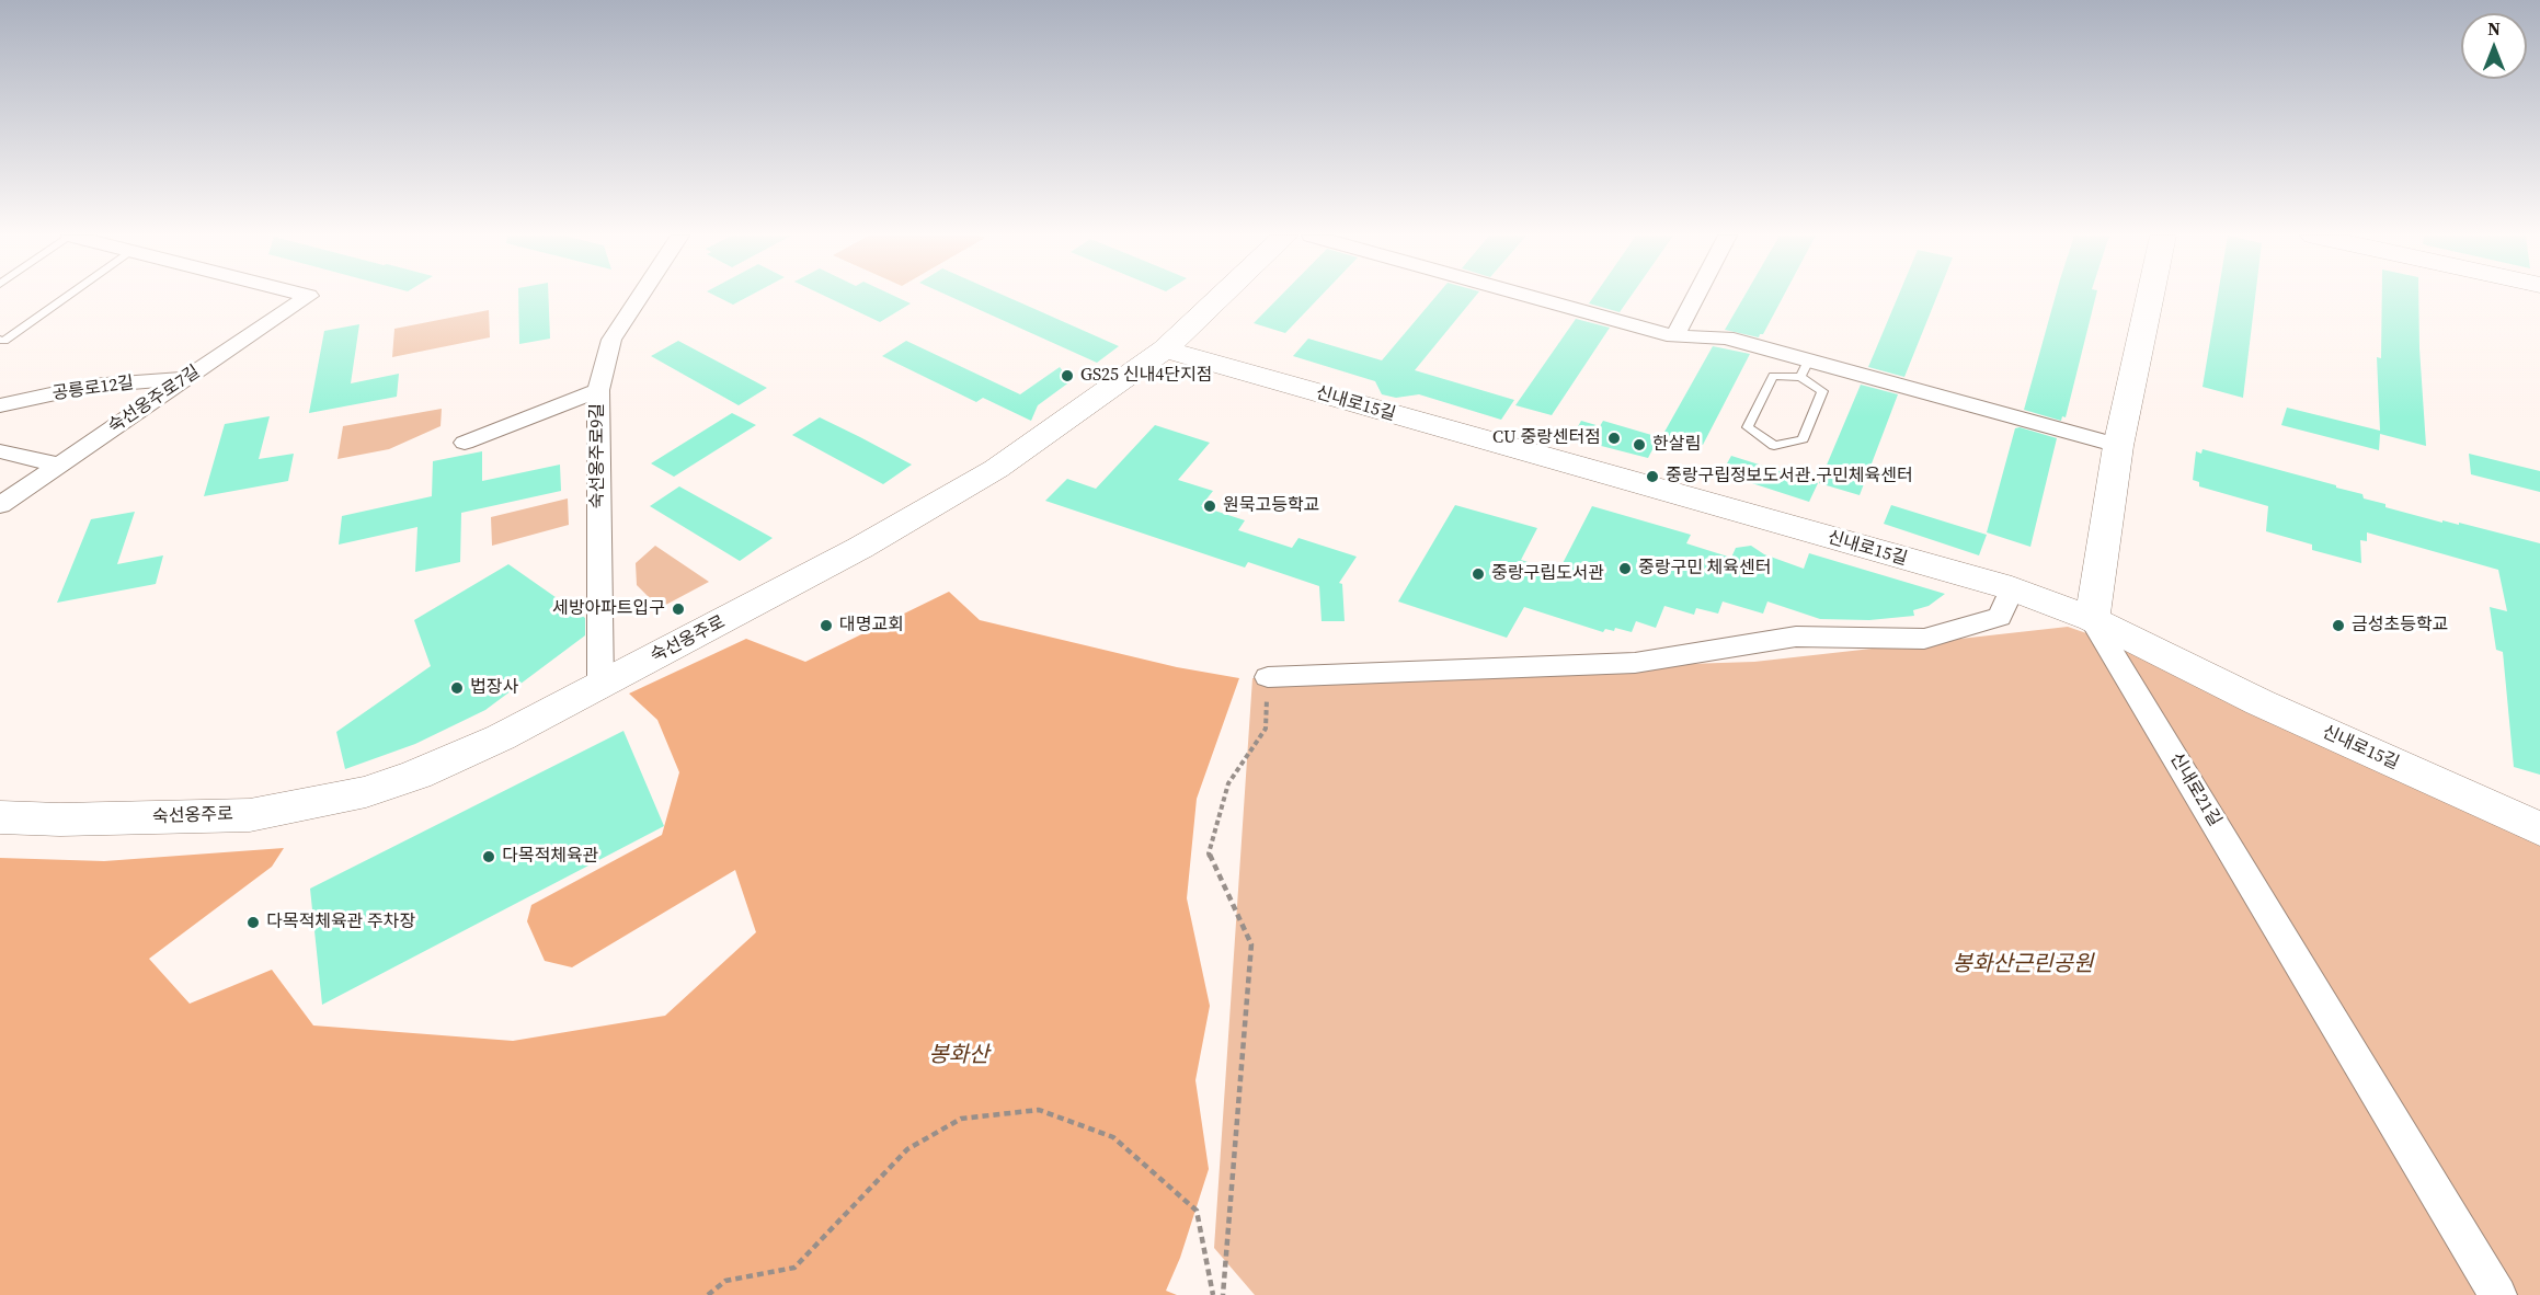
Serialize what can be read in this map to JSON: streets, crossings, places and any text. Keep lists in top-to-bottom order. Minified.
{"streets":{"street":["공릉로12길","숙선옹주로7길","신내로15길","숙선옹주로9길","숙선옹주로","신내로21길"]},"crossings":[["공릉로12길","숙선옹주로7길"],["신내로15길","숙선옹주로"],["신내로15길","신내로21길"],["숙선옹주로9길","숙선옹주로"]],"parks":["봉화산근린공원","봉화산"],"places":["GS25 신내4단지점","CU 중랑센터점","한살림","중랑구립정보도서관.구민체육센터","원묵고등학교","중랑구민 체육센터","중랑구립도서관","세방아파트입구","대명교회","금성초등학교","법장사","다목적체육관","다목적체육관 주차장"],"north":"top"}
